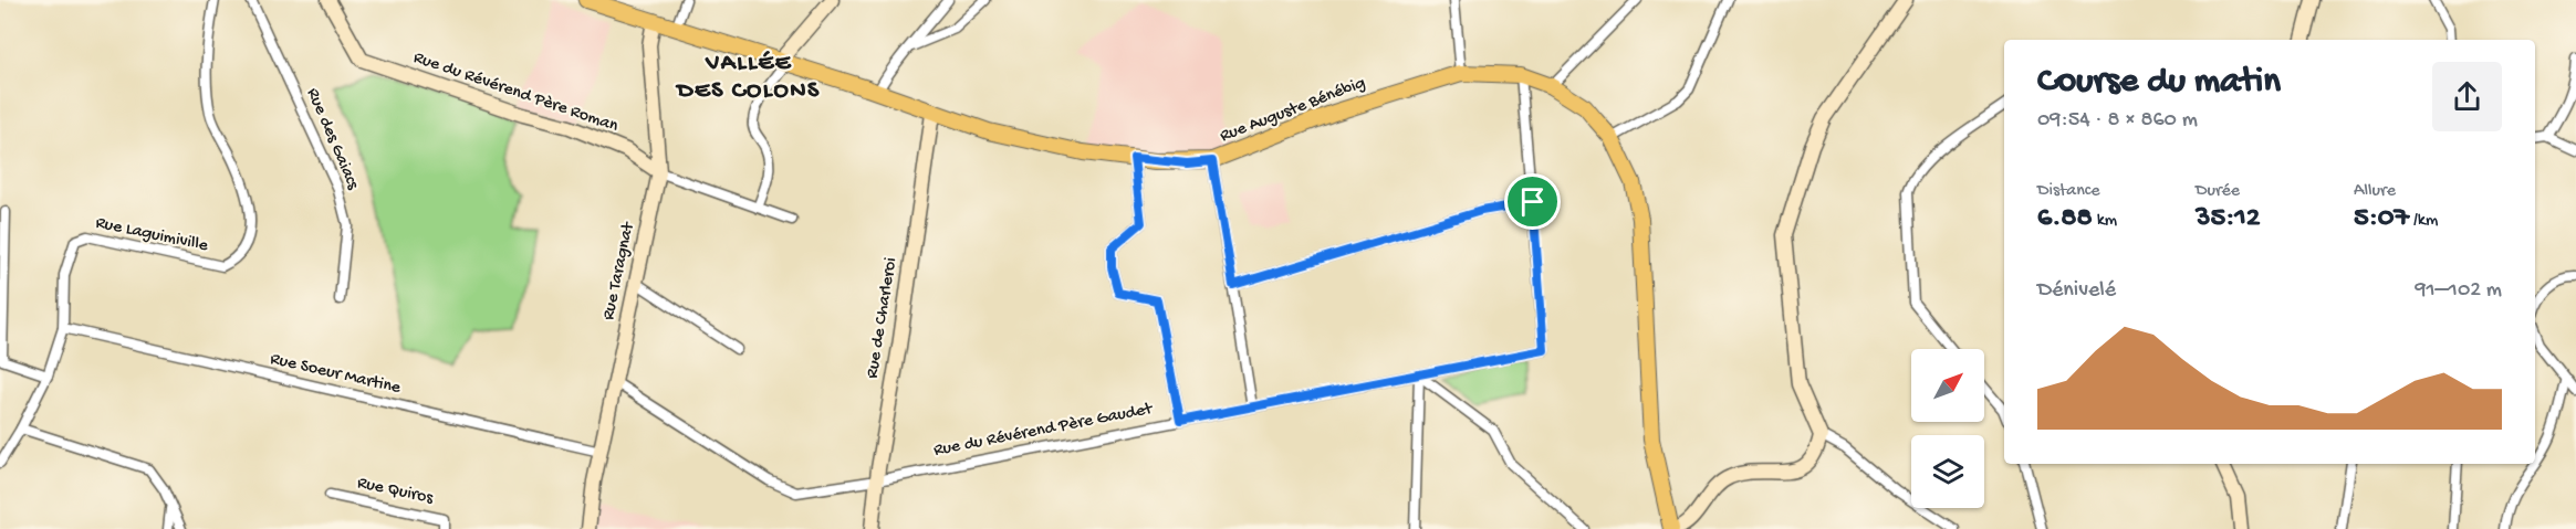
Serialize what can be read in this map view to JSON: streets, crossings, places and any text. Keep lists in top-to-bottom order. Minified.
{"streets":{"main road":["Rue Auguste Bénébig"],"street":["Rue du Révérend Père Roman","Rue des Gaiacs","Rue Laguimiville","Rue Taragnat","Rue de Charleroi","Rue Soeur Martine","Rue du Révérend Père Gaudet","Rue Quiros"]},"crossings":[["Rue du Révérend Père Roman","Rue Taragnat"],["Rue Auguste Bénébig","Rue Taragnat"],["Rue Auguste Bénébig","Rue de Charleroi"],["Rue Laguimiville","Rue Soeur Martine"],["Rue Taragnat","Rue Soeur Martine"],["Rue Taragnat","Rue du Révérend Père Gaudet"],["Rue de Charleroi","Rue du Révérend Père Gaudet"]],"districts":["VALLÉE DES COLONS"],"north":"top right","page":{"heading":["Course du matin","09:54 · 8 × 860 m"],"stats":[["Distance","6.88 km"],["Durée","35:12"],["Allure","5:07 /km"]],"chart":["Dénivelé","91–102 m"]}}
